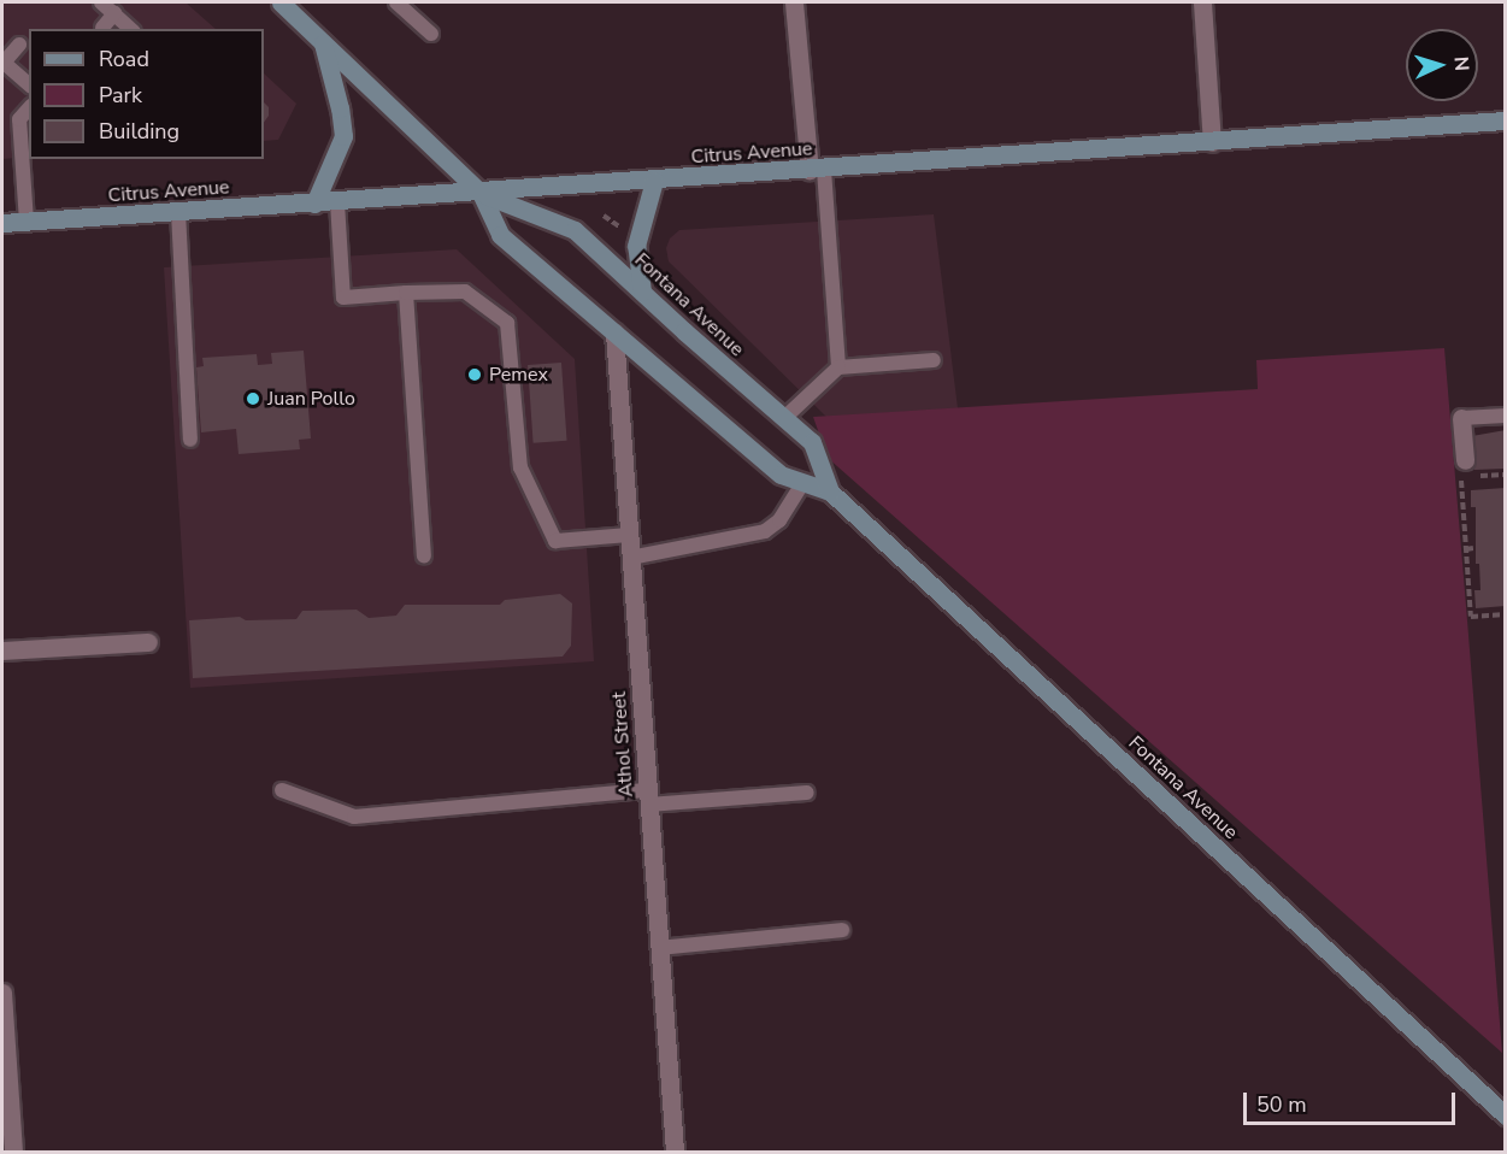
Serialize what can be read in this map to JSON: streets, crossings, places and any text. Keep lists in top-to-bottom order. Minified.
{"streets":{"main road":["Citrus Avenue","Fontana Avenue"],"street":["Athol Street"]},"crossings":[["Citrus Avenue","Fontana Avenue"],["Fontana Avenue","Athol Street"]],"places":["Pemex","Juan Pollo"],"legend":["Road","Park","Building"],"scale_bar":"50 m","north":"right"}
